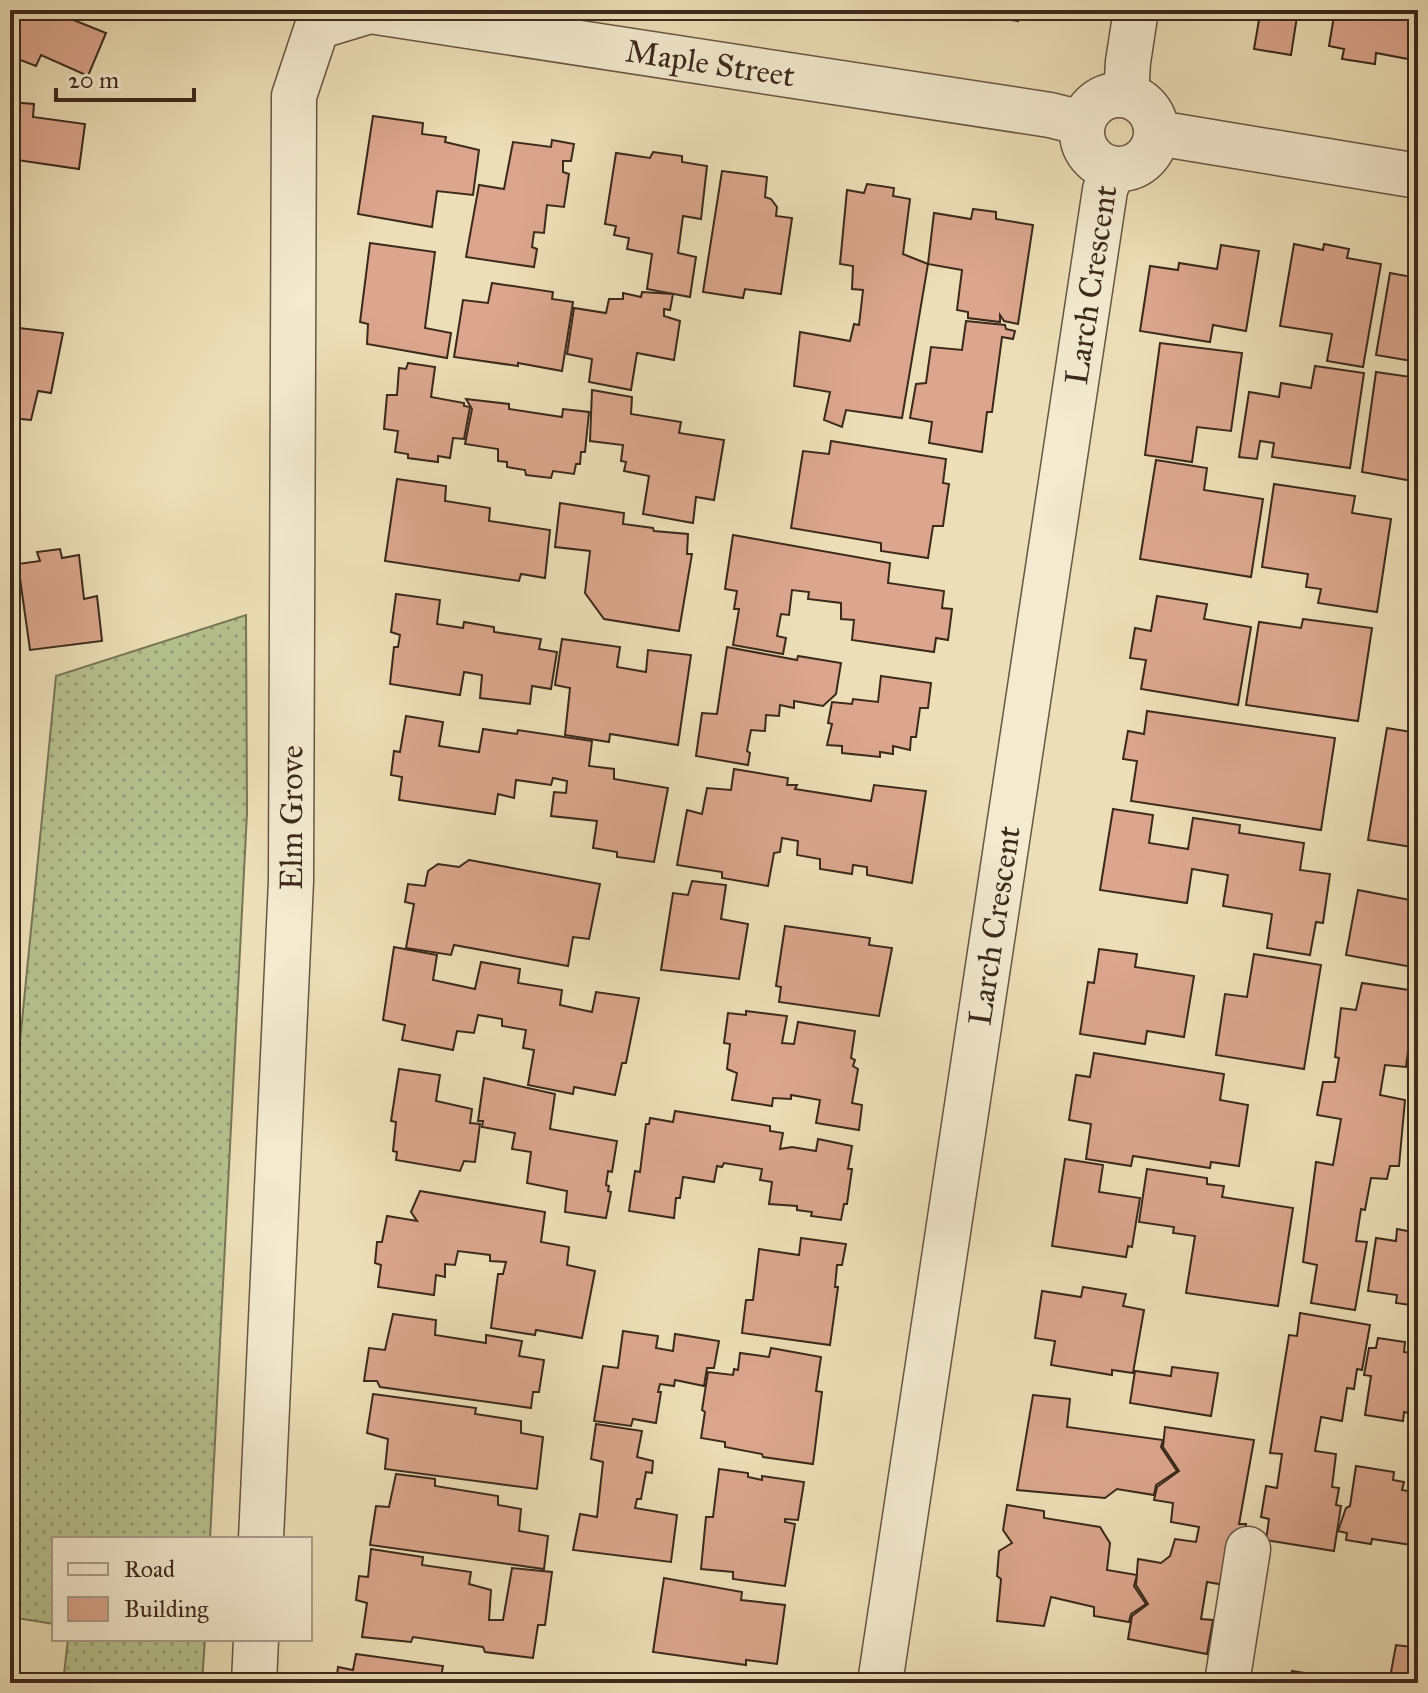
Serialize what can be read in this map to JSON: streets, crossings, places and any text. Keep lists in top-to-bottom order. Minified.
{"streets":{"street":["Maple Street","Larch Crescent","Elm Grove"]},"crossings":[["Maple Street","Larch Crescent"],["Maple Street","Elm Grove"]],"legend":["Road","Building"],"scale_bar":"20 m"}
